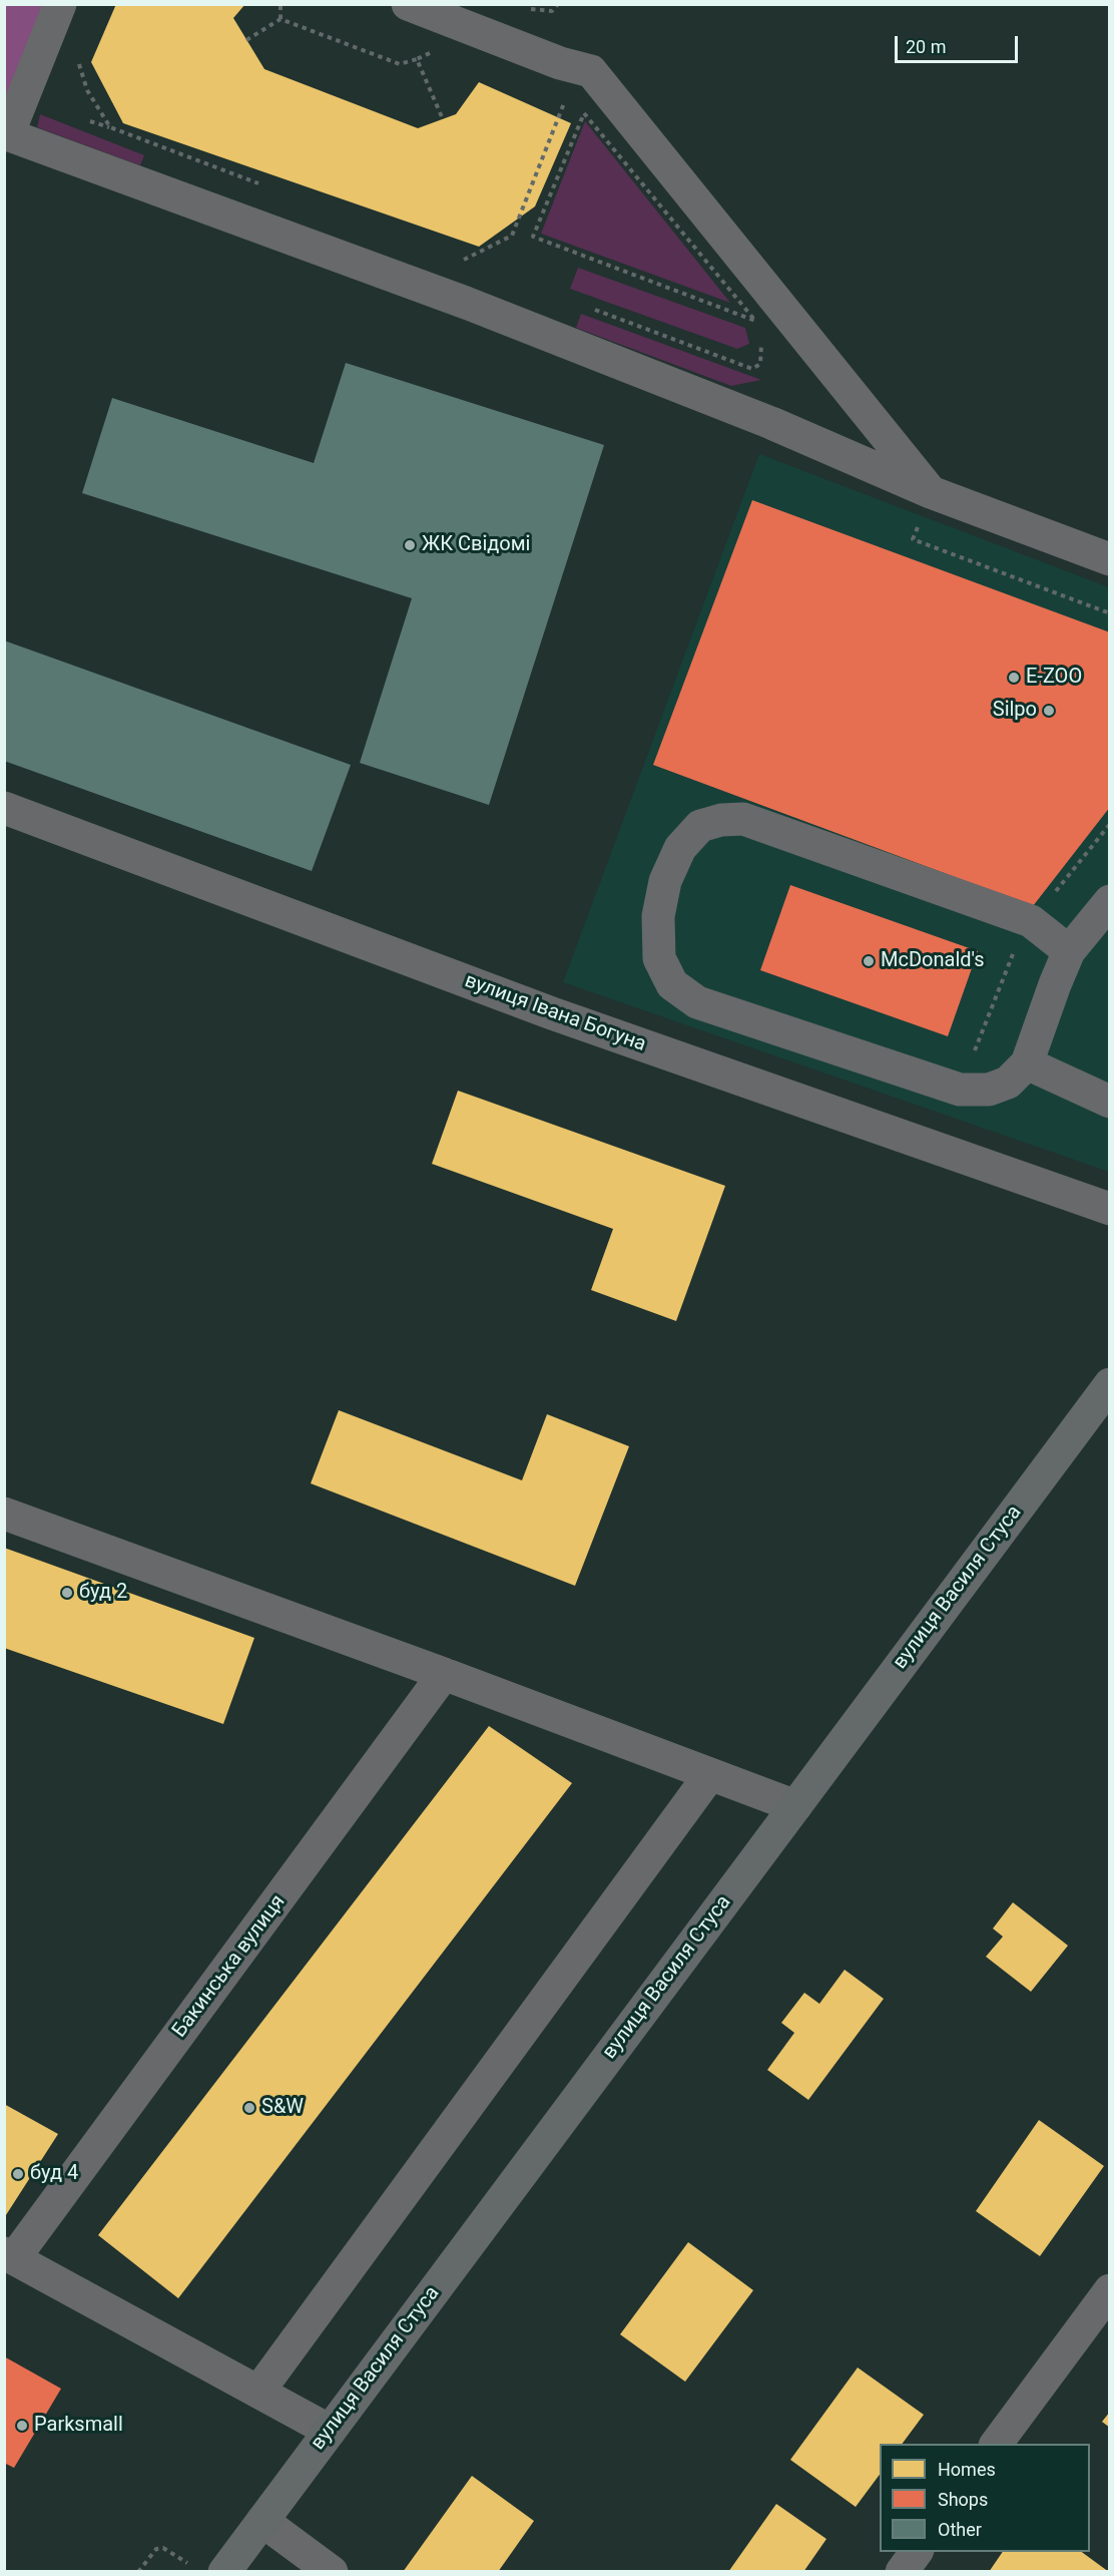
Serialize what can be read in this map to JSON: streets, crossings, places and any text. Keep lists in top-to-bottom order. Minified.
{"streets":{"main road":["вулиця Василя Стуса"],"street":["вулиця Івана Богуна","Бакинська вулиця"]},"places":["ЖК Свідомі","E-ZOO","Silpo","McDonald's","буд 2","S&W","буд 4","Parksmall"],"legend":["Homes","Shops","Other"],"scale_bar":"20 m"}
